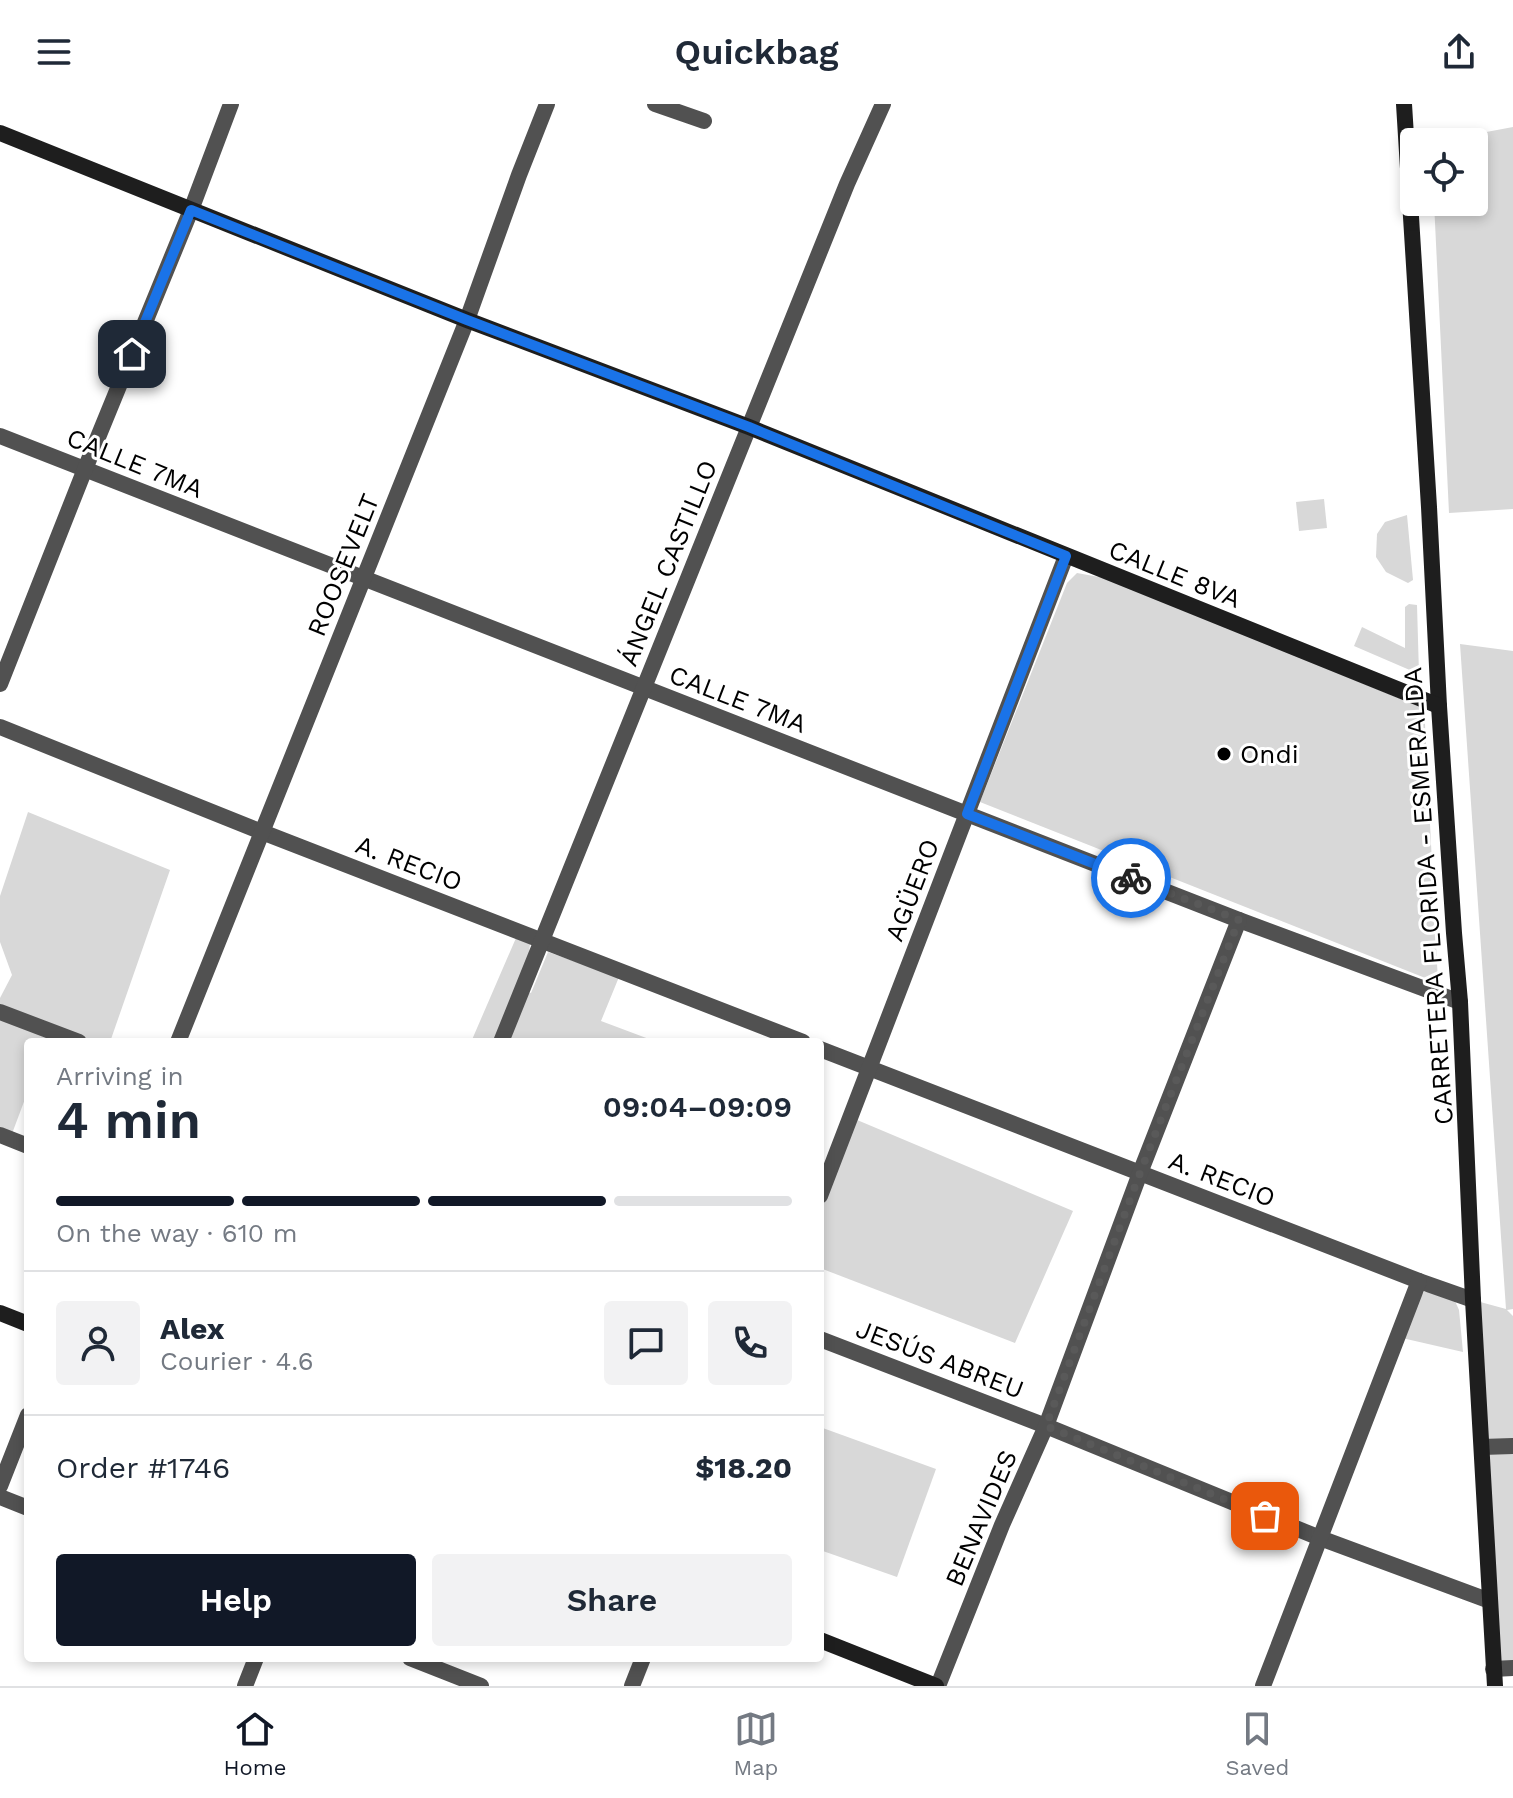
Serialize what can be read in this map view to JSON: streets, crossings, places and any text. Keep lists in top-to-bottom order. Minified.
{"streets":{"street":["CALLE 7MA","ÁNGEL CASTILLO","ROOSEVELT","CALLE 8VA","A. RECIO","AGÜERO","CARRETERA FLORIDA - ESMERALDA","JESÚS ABREU","BENAVIDES"]},"crossings":[["CALLE 7MA","ÁNGEL CASTILLO"],["CALLE 7MA","ROOSEVELT"],["CALLE 7MA","AGÜERO"],["CALLE 7MA","CARRETERA FLORIDA - ESMERALDA"],["CALLE 7MA","BENAVIDES"],["ÁNGEL CASTILLO","CALLE 8VA"],["ÁNGEL CASTILLO","A. RECIO"],["ROOSEVELT","CALLE 8VA"],["ROOSEVELT","A. RECIO"],["CALLE 8VA","AGÜERO"],["CALLE 8VA","CARRETERA FLORIDA - ESMERALDA"],["A. RECIO","AGÜERO"],["A. RECIO","CARRETERA FLORIDA - ESMERALDA"],["A. RECIO","BENAVIDES"],["CARRETERA FLORIDA - ESMERALDA","JESÚS ABREU"],["JESÚS ABREU","BENAVIDES"]],"places":["Ondi"],"page":{"header":"Quickbag","heading":["4 min","Arriving in","09:04–09:09"],"panel":["Alex","Courier · 4.6","Order #1746","$18.20"],"bar":"On the way · 610 m","buttons":["Help","Share"],"tabs":["Home","Map","Saved"]}}
